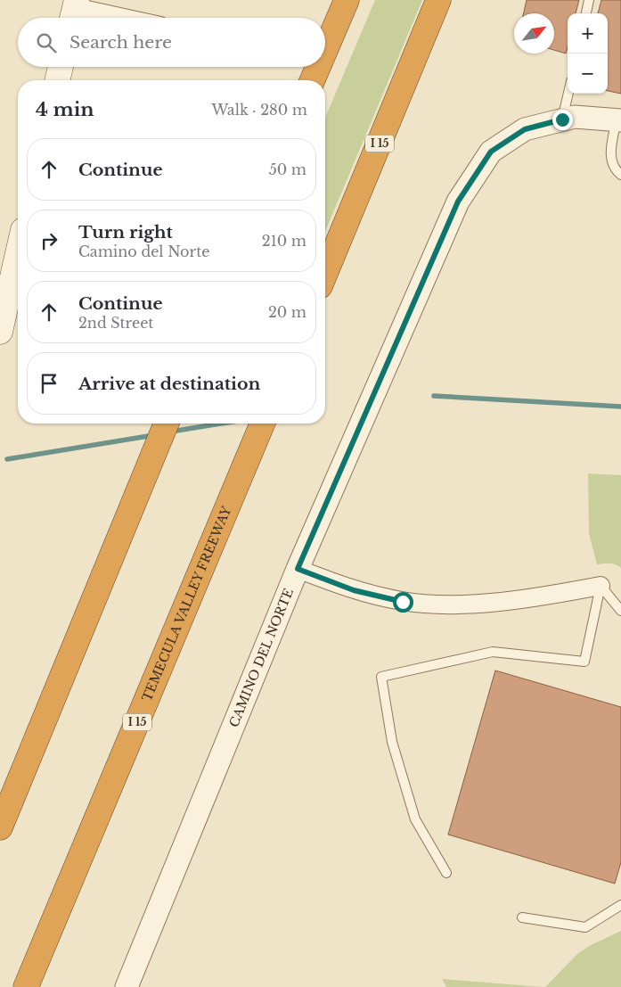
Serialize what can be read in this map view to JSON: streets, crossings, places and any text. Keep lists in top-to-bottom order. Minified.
{"streets":{"highway":["I 15","TEMECULA VALLEY FREEWAY"],"street":["CAMINO DEL NORTE"]},"north":"top right","page":{"map_buttons":["+","−"],"search":"Search here","heading":["4 min","Walk · 280 m"],"list":[["Continue","50 m"],["Turn right","Camino del Norte","210 m"],["Continue","2nd Street","20 m"],"Arrive at destination"]}}
